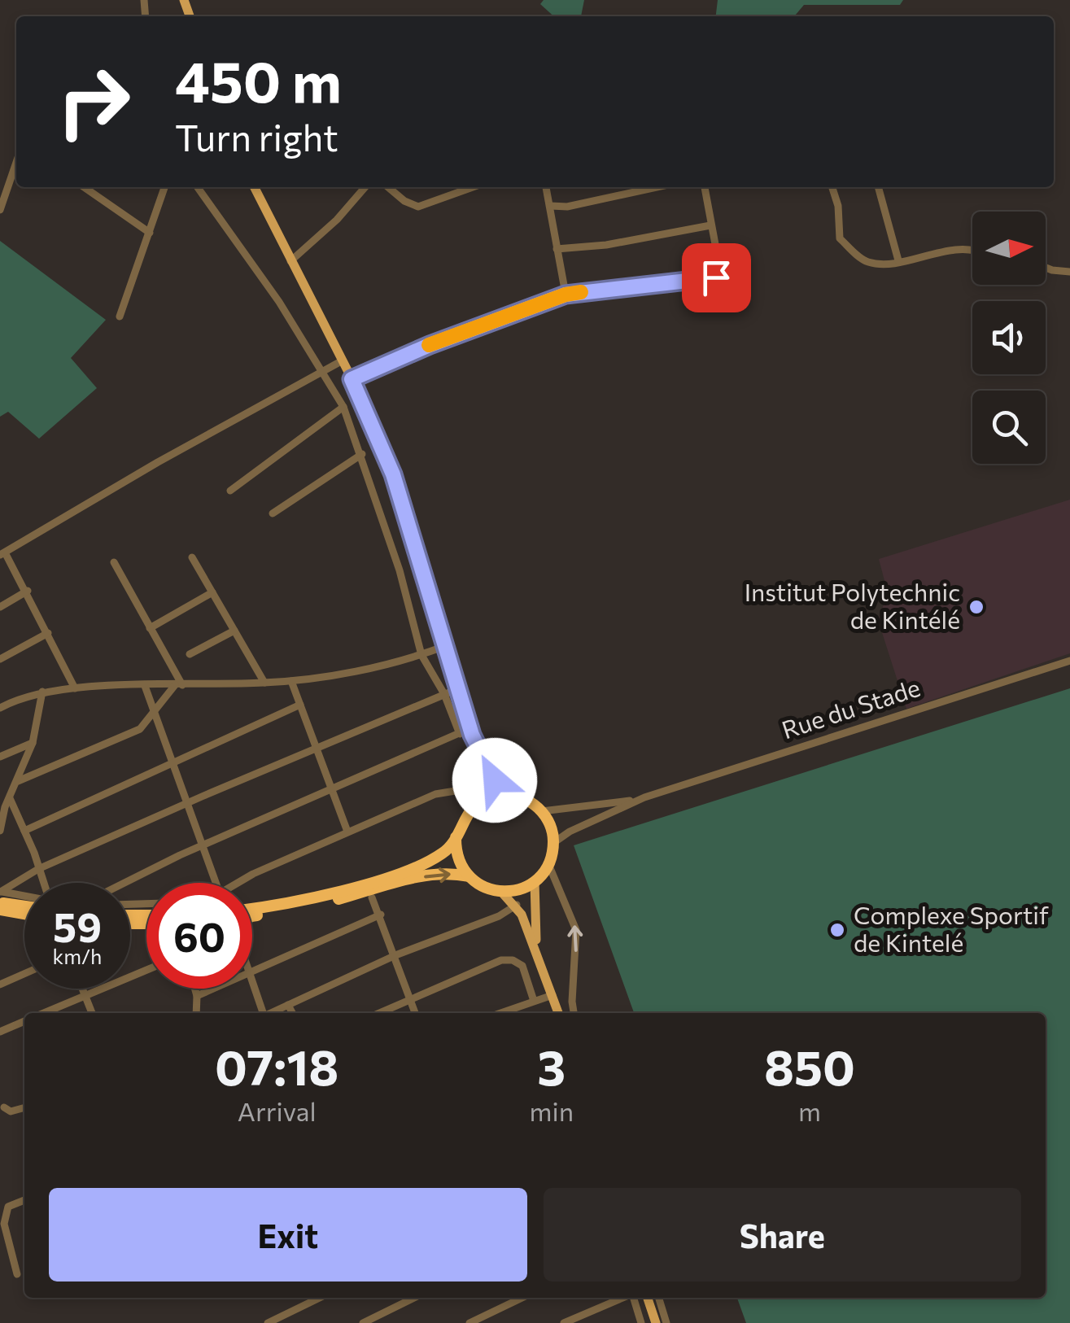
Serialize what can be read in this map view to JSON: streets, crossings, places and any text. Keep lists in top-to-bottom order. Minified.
{"streets":{"street":["Rue du Stade"]},"places":["Institut Polytechnic de Kintélé","Complexe Sportif de Kintelé"],"north":"right","page":{"turn":["450 m","Turn right"],"speed":"59 km/h","limit":"60","eta":["07:18","Arrival","3","min","850","m"],"buttons":["Exit","Share"]}}
